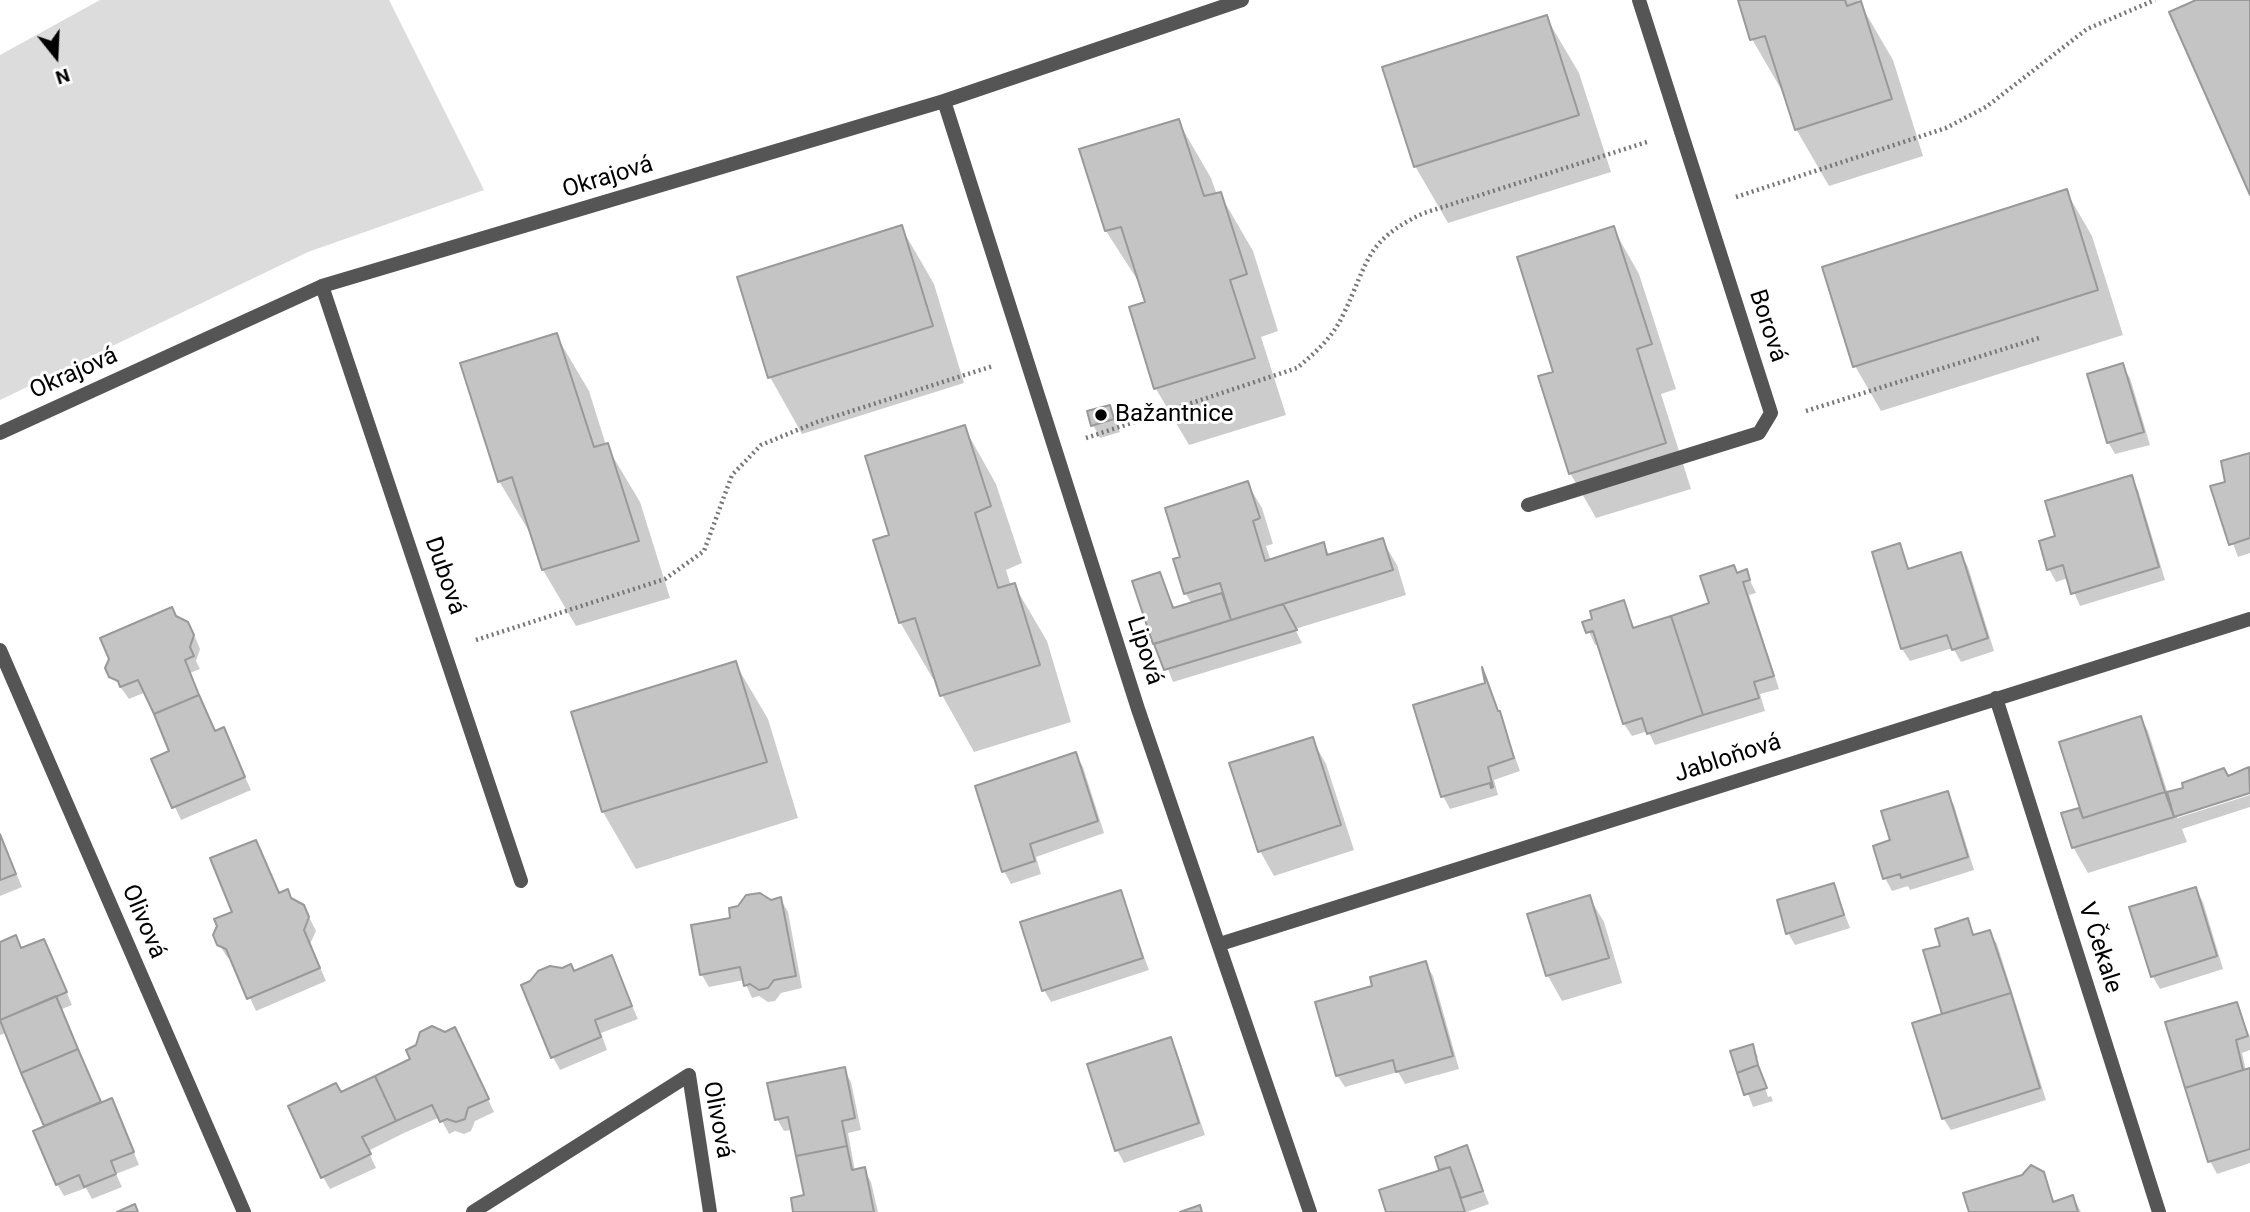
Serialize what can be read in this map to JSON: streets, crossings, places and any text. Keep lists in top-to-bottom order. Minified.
{"streets":{"street":["Okrajová","Borová","Dubová","Lipová","Jabloňová","Olivová","V Čekale"]},"crossings":[["Okrajová","Dubová"],["Okrajová","Lipová"],["Lipová","Jabloňová"],["Jabloňová","V Čekale"]],"places":["Bažantnice"],"north":"bottom"}
